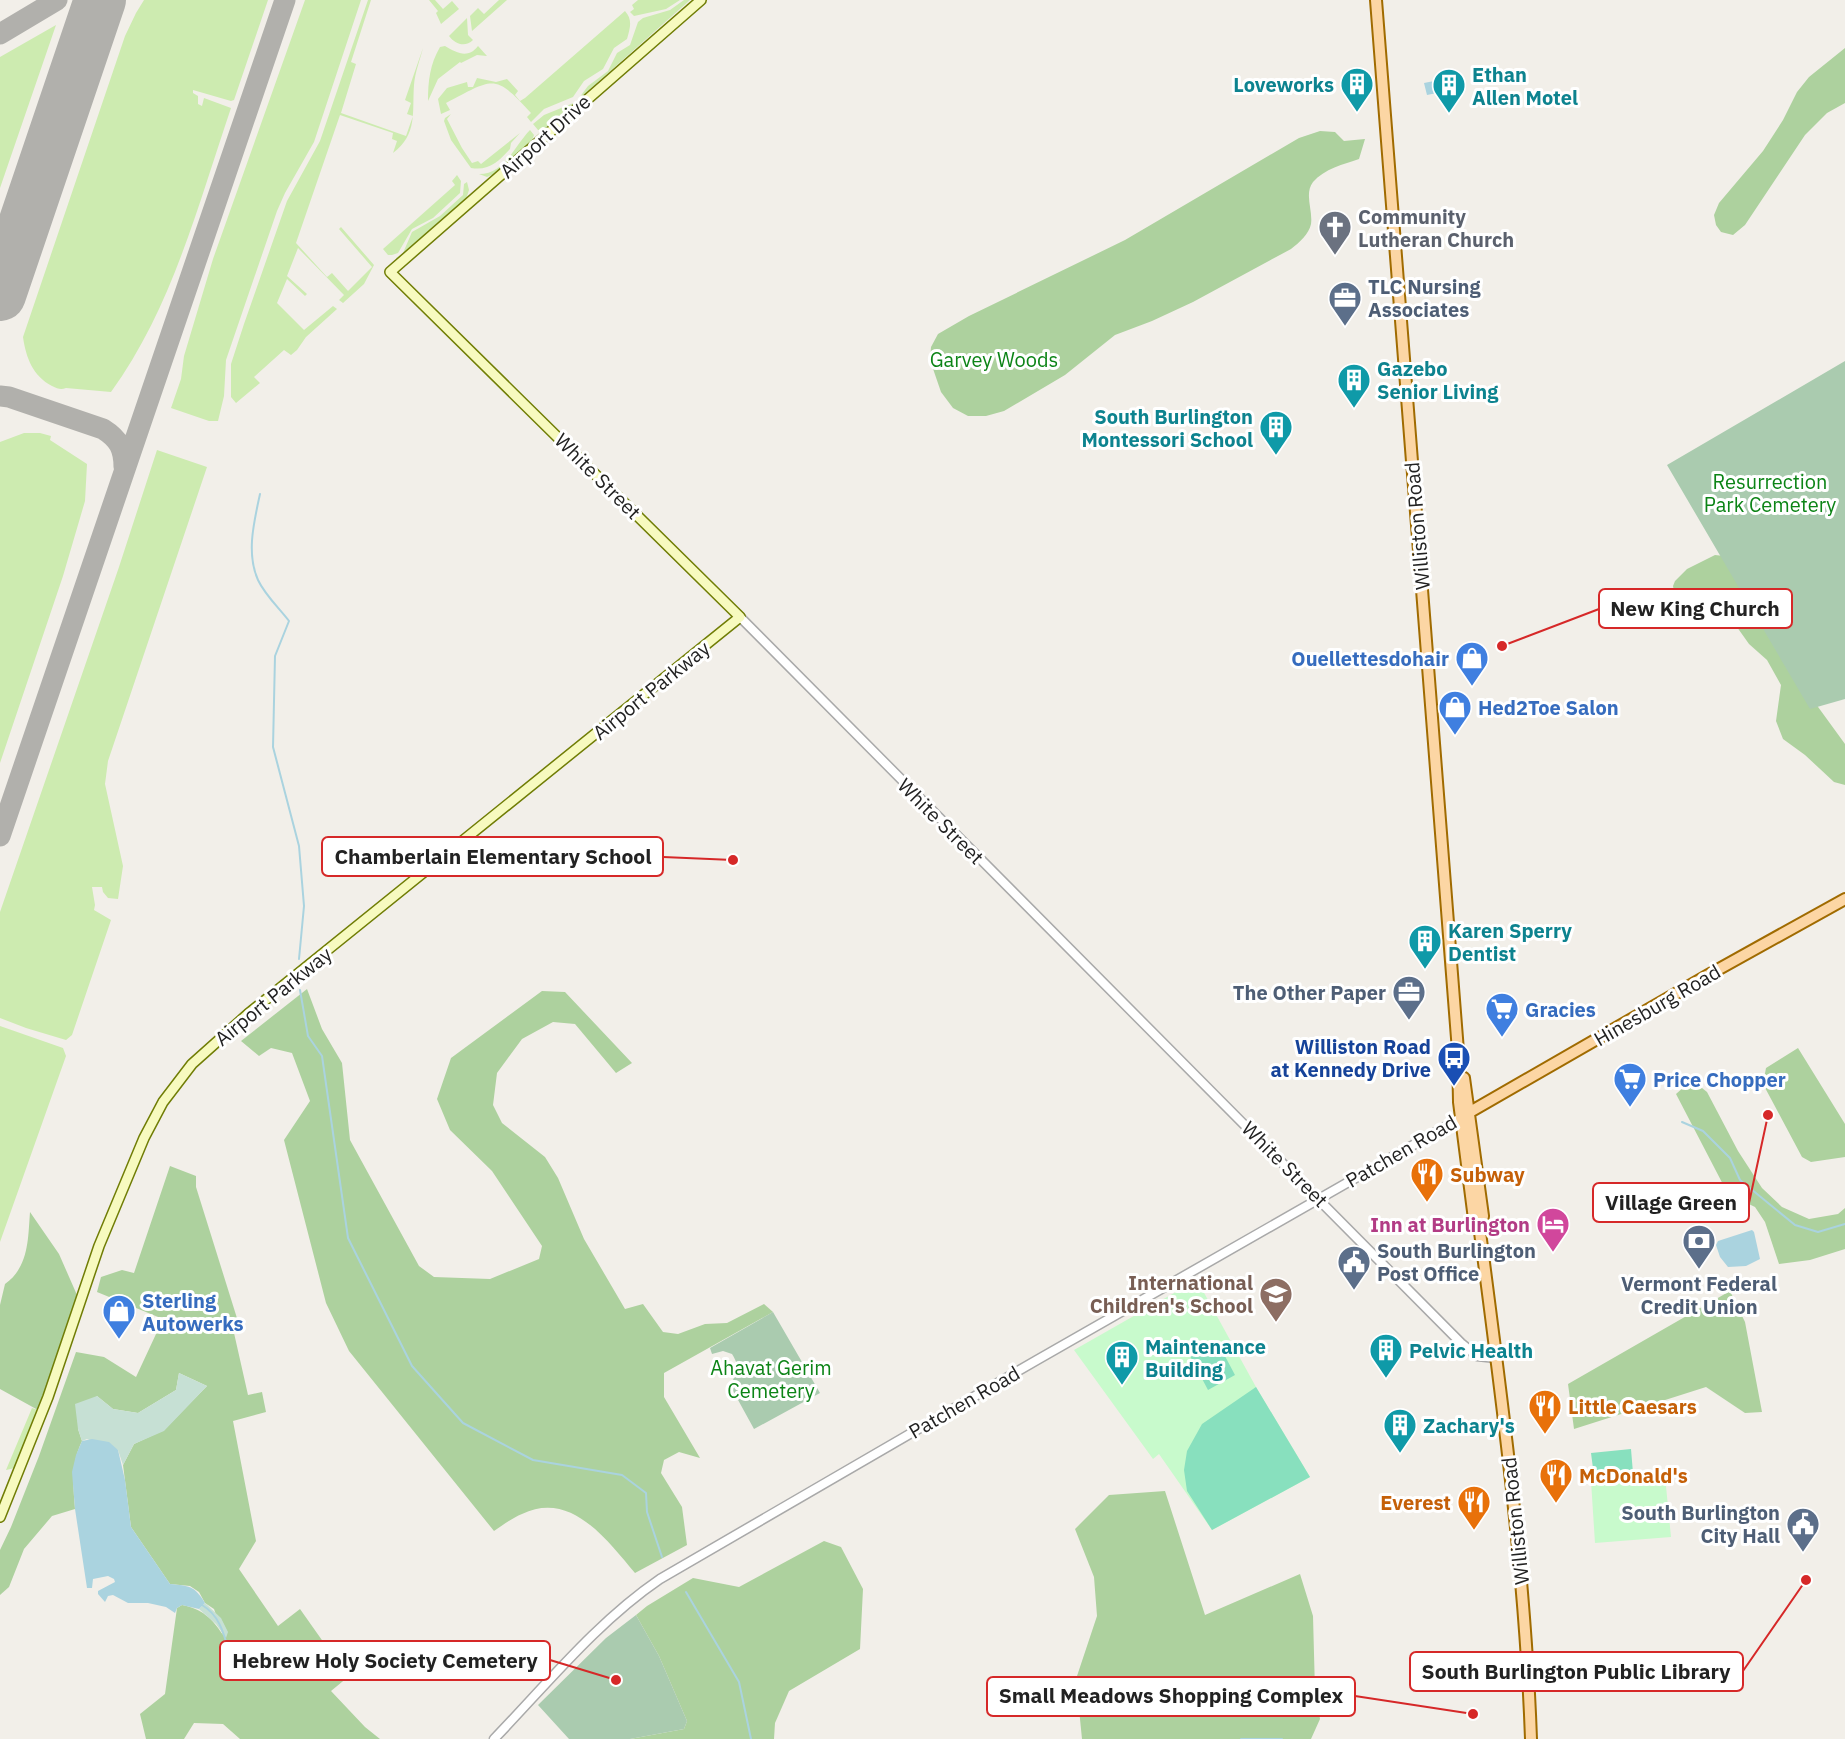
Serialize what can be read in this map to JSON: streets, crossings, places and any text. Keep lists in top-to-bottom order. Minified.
{"streets":{"main road":["Airport Drive","White Street","Williston Road","Airport Parkway","Hinesburg Road"],"street":["Patchen Road"]},"crossings":[["Airport Drive","White Street"],["White Street","Williston Road"],["White Street","Airport Parkway"],["White Street","Patchen Road"],["Williston Road","Hinesburg Road"],["Williston Road","Patchen Road"],["Hinesburg Road","Patchen Road"]],"parks":["Garvey Woods","Resurrection Park Cemetery","Ahavat Gerim Cemetery"],"places":{"building":["Loveworks","Ethan Allen Motel","Gazebo Senior Living","South Burlington Montessori School","Karen Sperry Dentist","Pelvic Health","Maintenance Building","Zachary's"],"church":["Community Lutheran Church"],"office":["TLC Nursing Associates","The Other Paper"],"other":["New King Church","Chamberlain Elementary School","Village Green","South Burlington Public Library","Hebrew Holy Society Cemetery","Small Meadows Shopping Complex"],"shop":["Ouellettesdohair","Hed2Toe Salon","Sterling Autowerks"],"supermarket":["Gracies","Price Chopper"],"bus stop":["Williston Road at Kennedy Drive"],"restaurant":["Subway","Little Caesars","McDonald's","Everest"],"hotel":["Inn at Burlington"],"bank":["Vermont Federal Credit Union"],"public building":["South Burlington Post Office","South Burlington City Hall"],"school or university":["International Children's School"]}}
